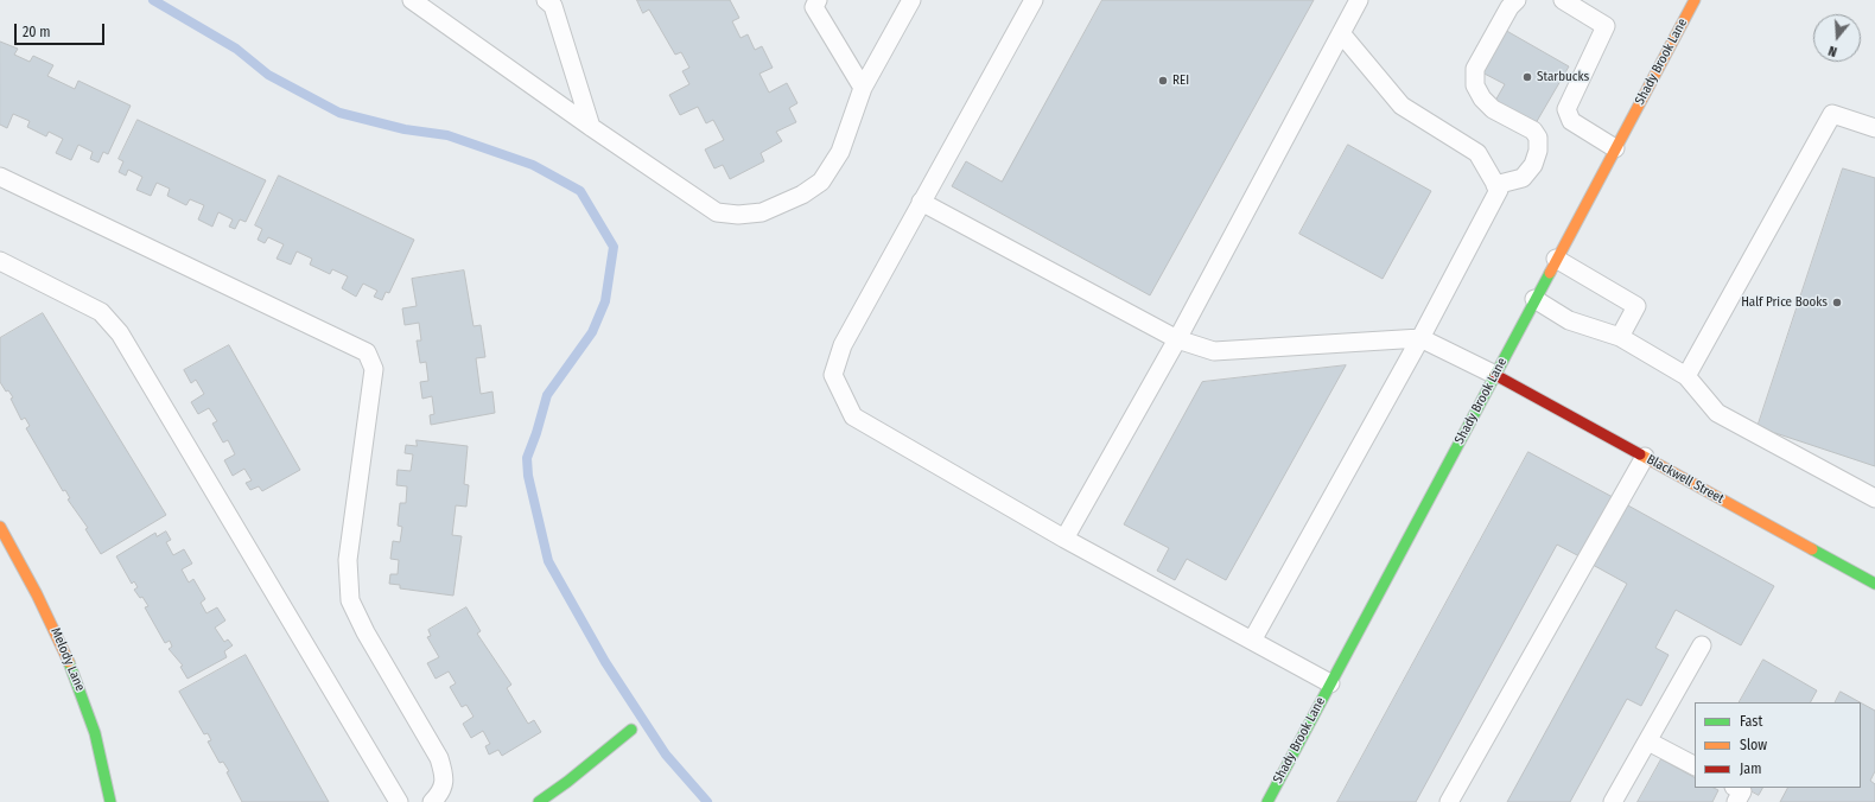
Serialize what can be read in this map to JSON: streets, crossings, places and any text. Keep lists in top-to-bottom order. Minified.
{"streets":{"street":["Shady Brook Lane","Blackwell Street","Melody Lane"]},"crossings":[["Shady Brook Lane","Blackwell Street"]],"places":["Starbucks","REI","Half Price Books"],"legend":["Fast","Slow","Jam"],"scale_bar":"20 m","north":"bottom"}
